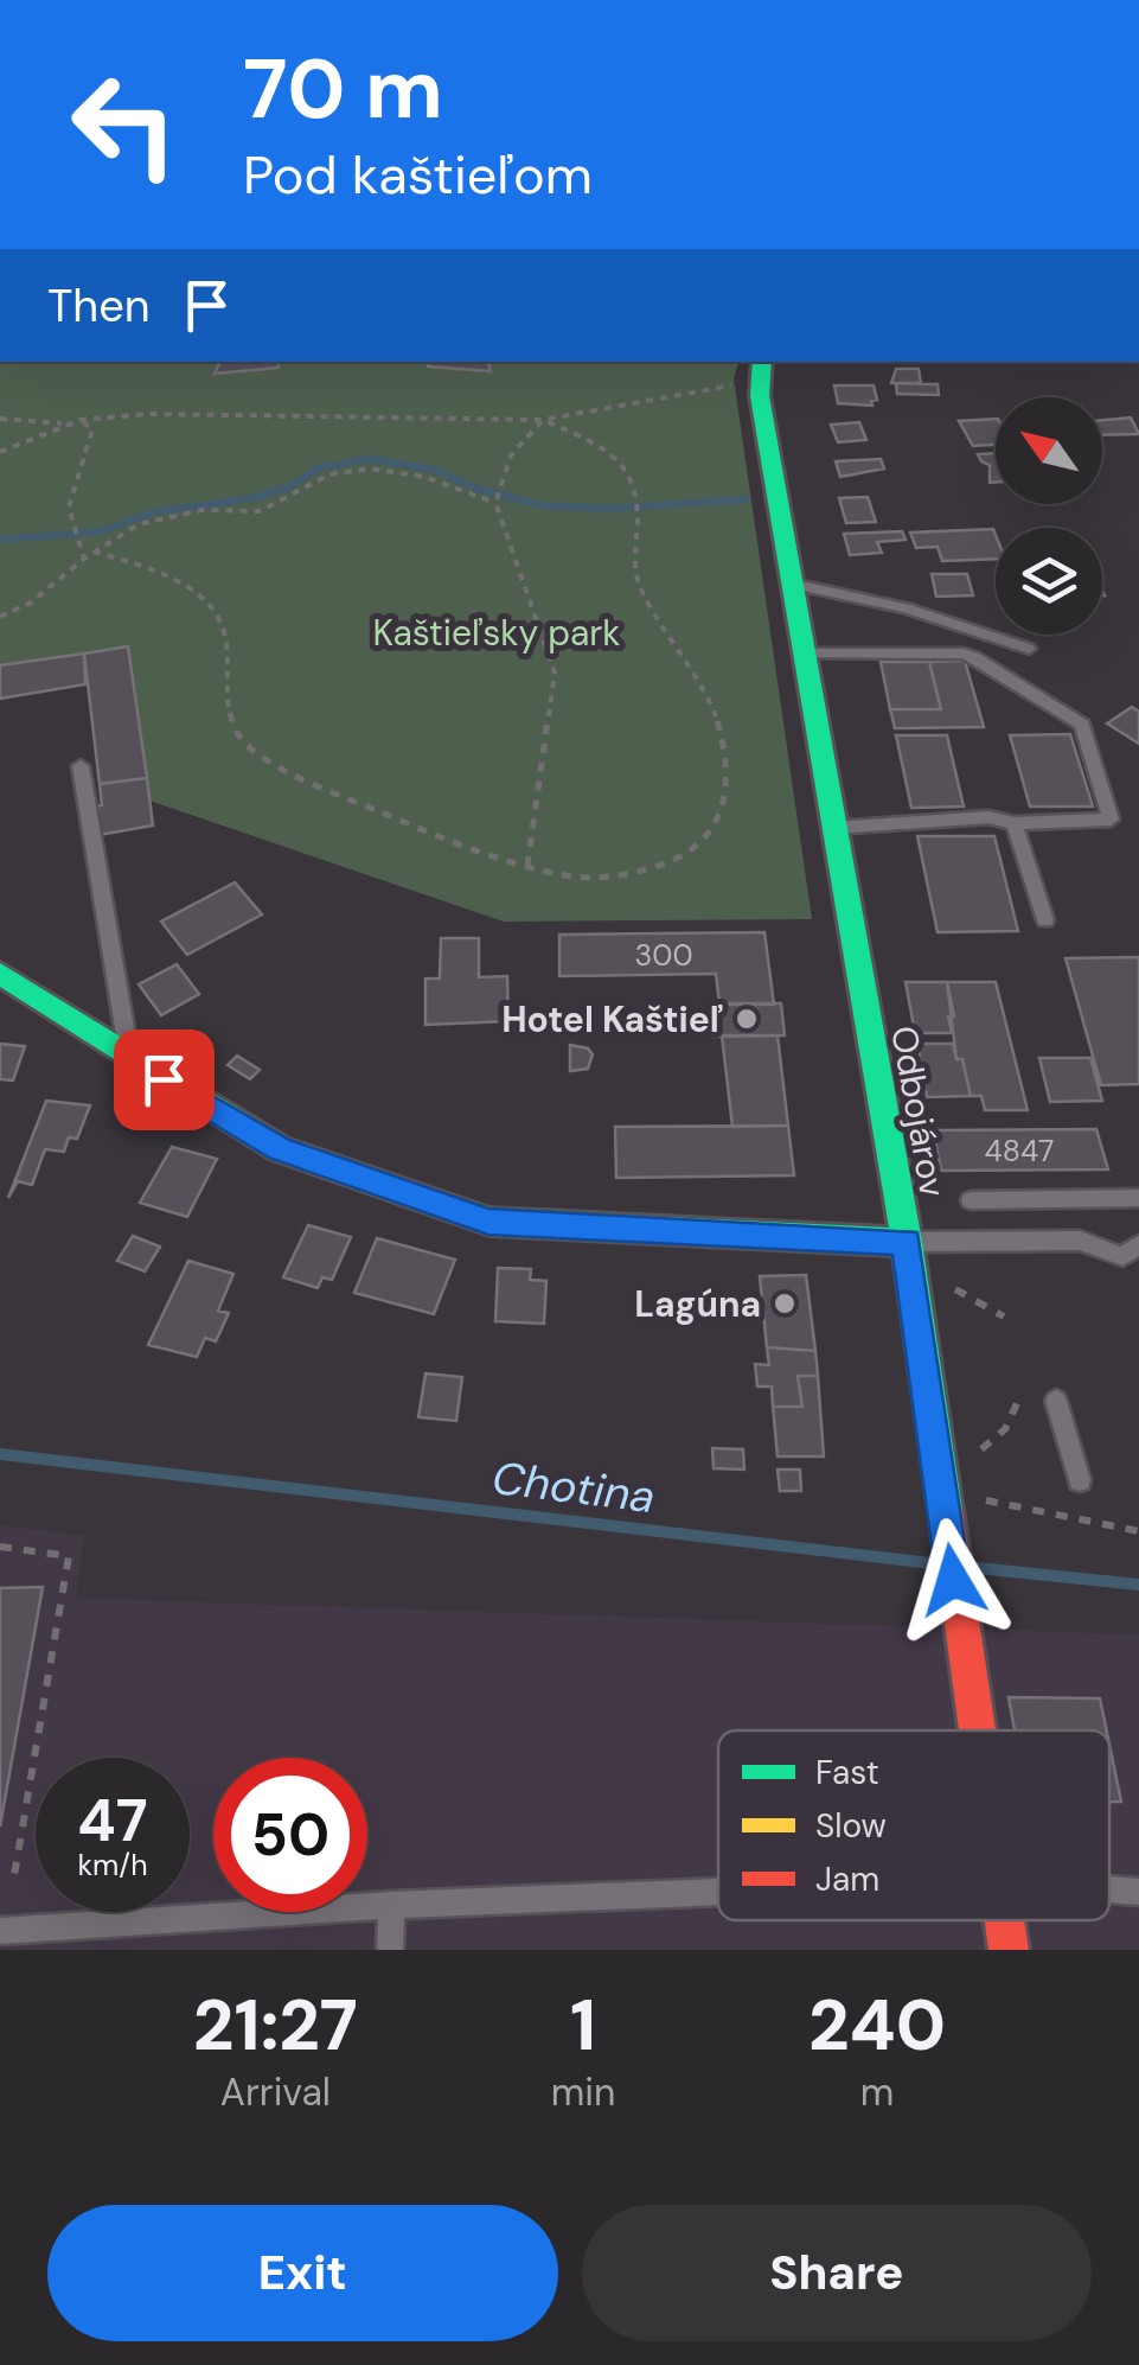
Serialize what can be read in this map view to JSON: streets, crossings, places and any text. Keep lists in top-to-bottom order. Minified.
{"streets":{"main road":["Odbojárov"]},"water":["Chotina"],"parks":["Kaštieľsky park"],"places":["Hotel Kaštieľ","Lagúna"],"house_numbers":["300","4847"],"legend":["Fast","Slow","Jam"],"north":"top left","page":{"turn":["70 m","Pod kaštieľom"],"then":"Then","speed":"47 km/h","limit":"50","eta":["21:27","Arrival","1","min","240","m"],"buttons":["Exit","Share"]}}
